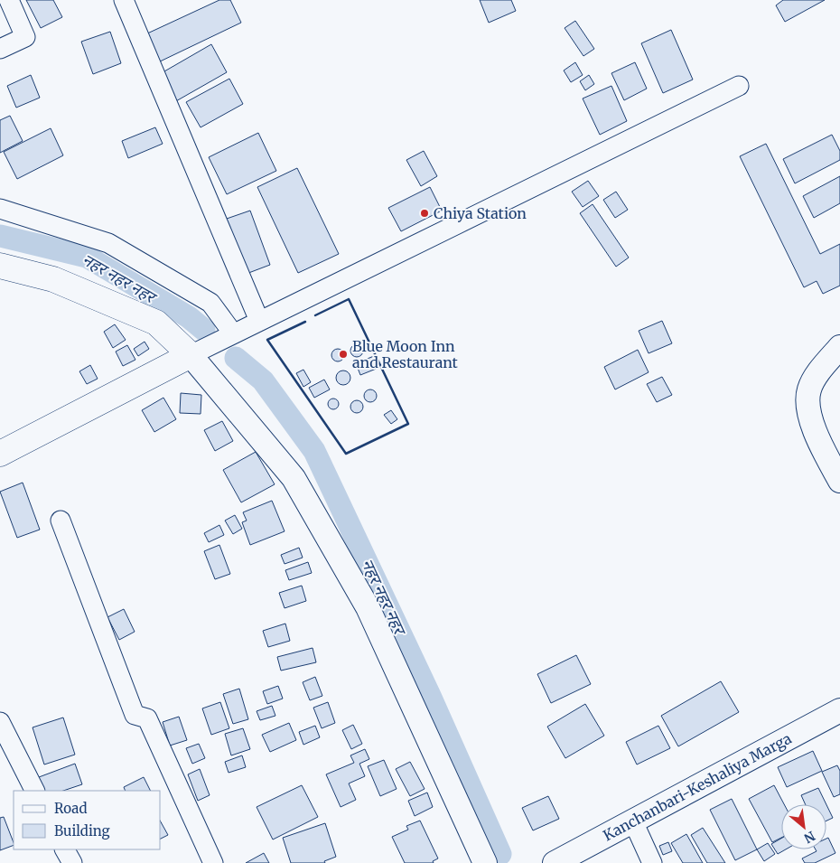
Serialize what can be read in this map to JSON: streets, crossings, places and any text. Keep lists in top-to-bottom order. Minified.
{"streets":{"street":["Kanchanbari-Keshaliya Marga"]},"water":["नहर नहर नहर"],"places":["Chiya Station","Blue Moon Inn and Restaurant"],"legend":["Road","Building"],"north":"bottom right"}
